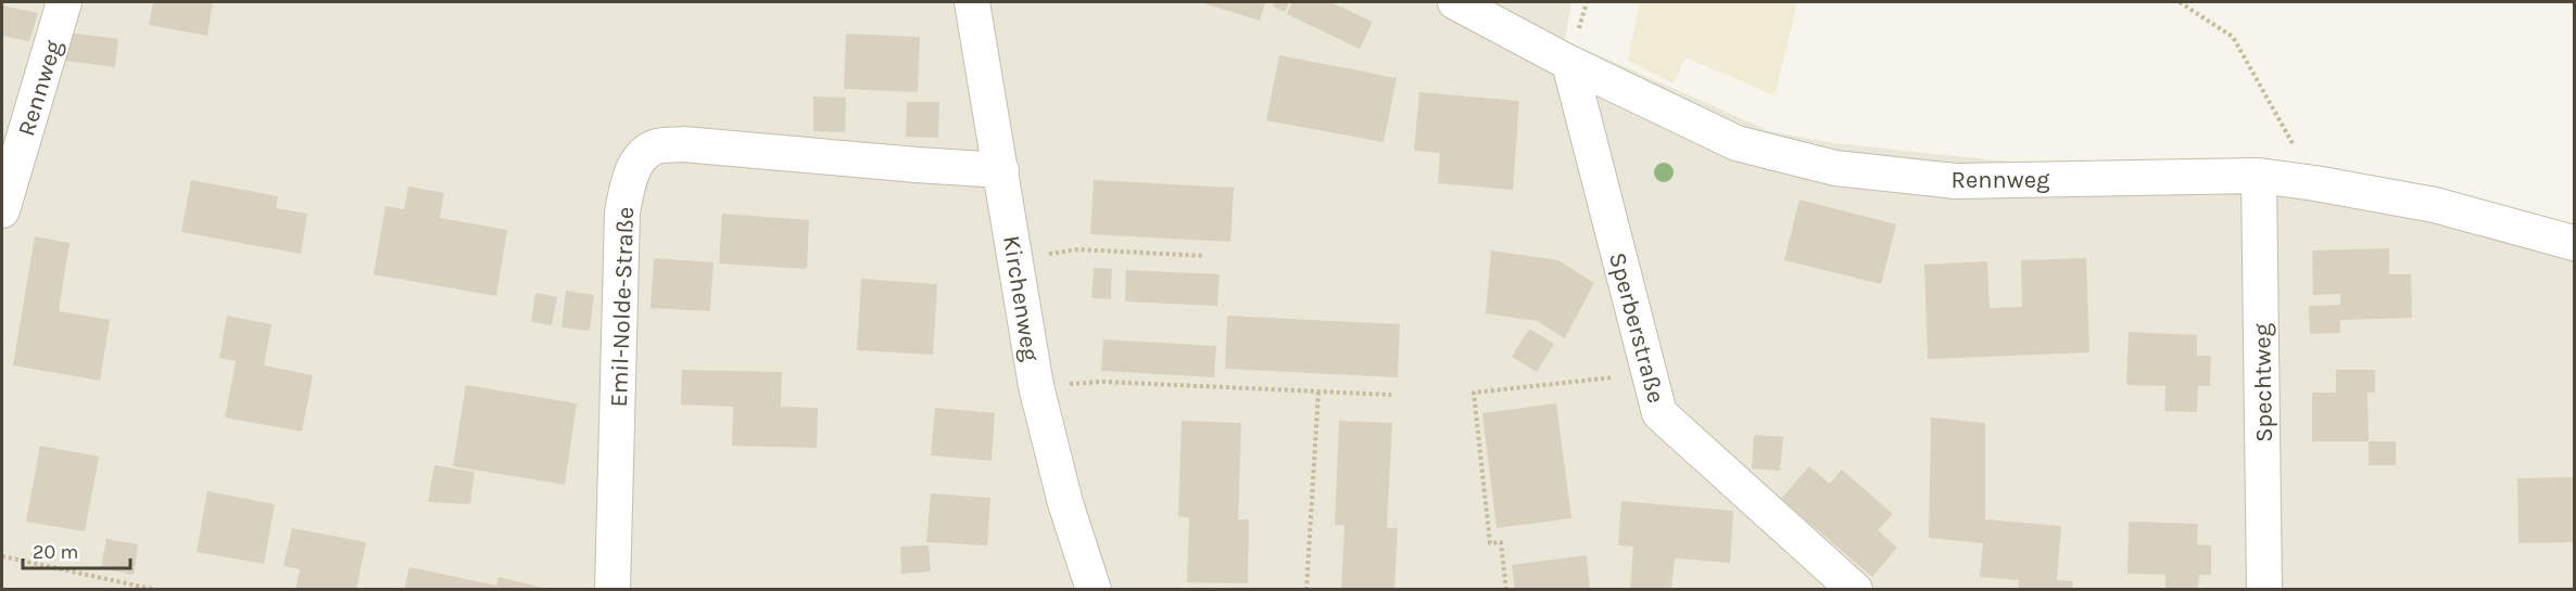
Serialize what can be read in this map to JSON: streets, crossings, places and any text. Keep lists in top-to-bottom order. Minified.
{"streets":{"street":["Rennweg","Kirchenweg","Emil-Nolde-Straße","Sperberstraße","Spechtweg"]},"crossings":[["Rennweg","Sperberstraße"],["Rennweg","Spechtweg"],["Kirchenweg","Emil-Nolde-Straße"]],"scale_bar":"20 m"}
